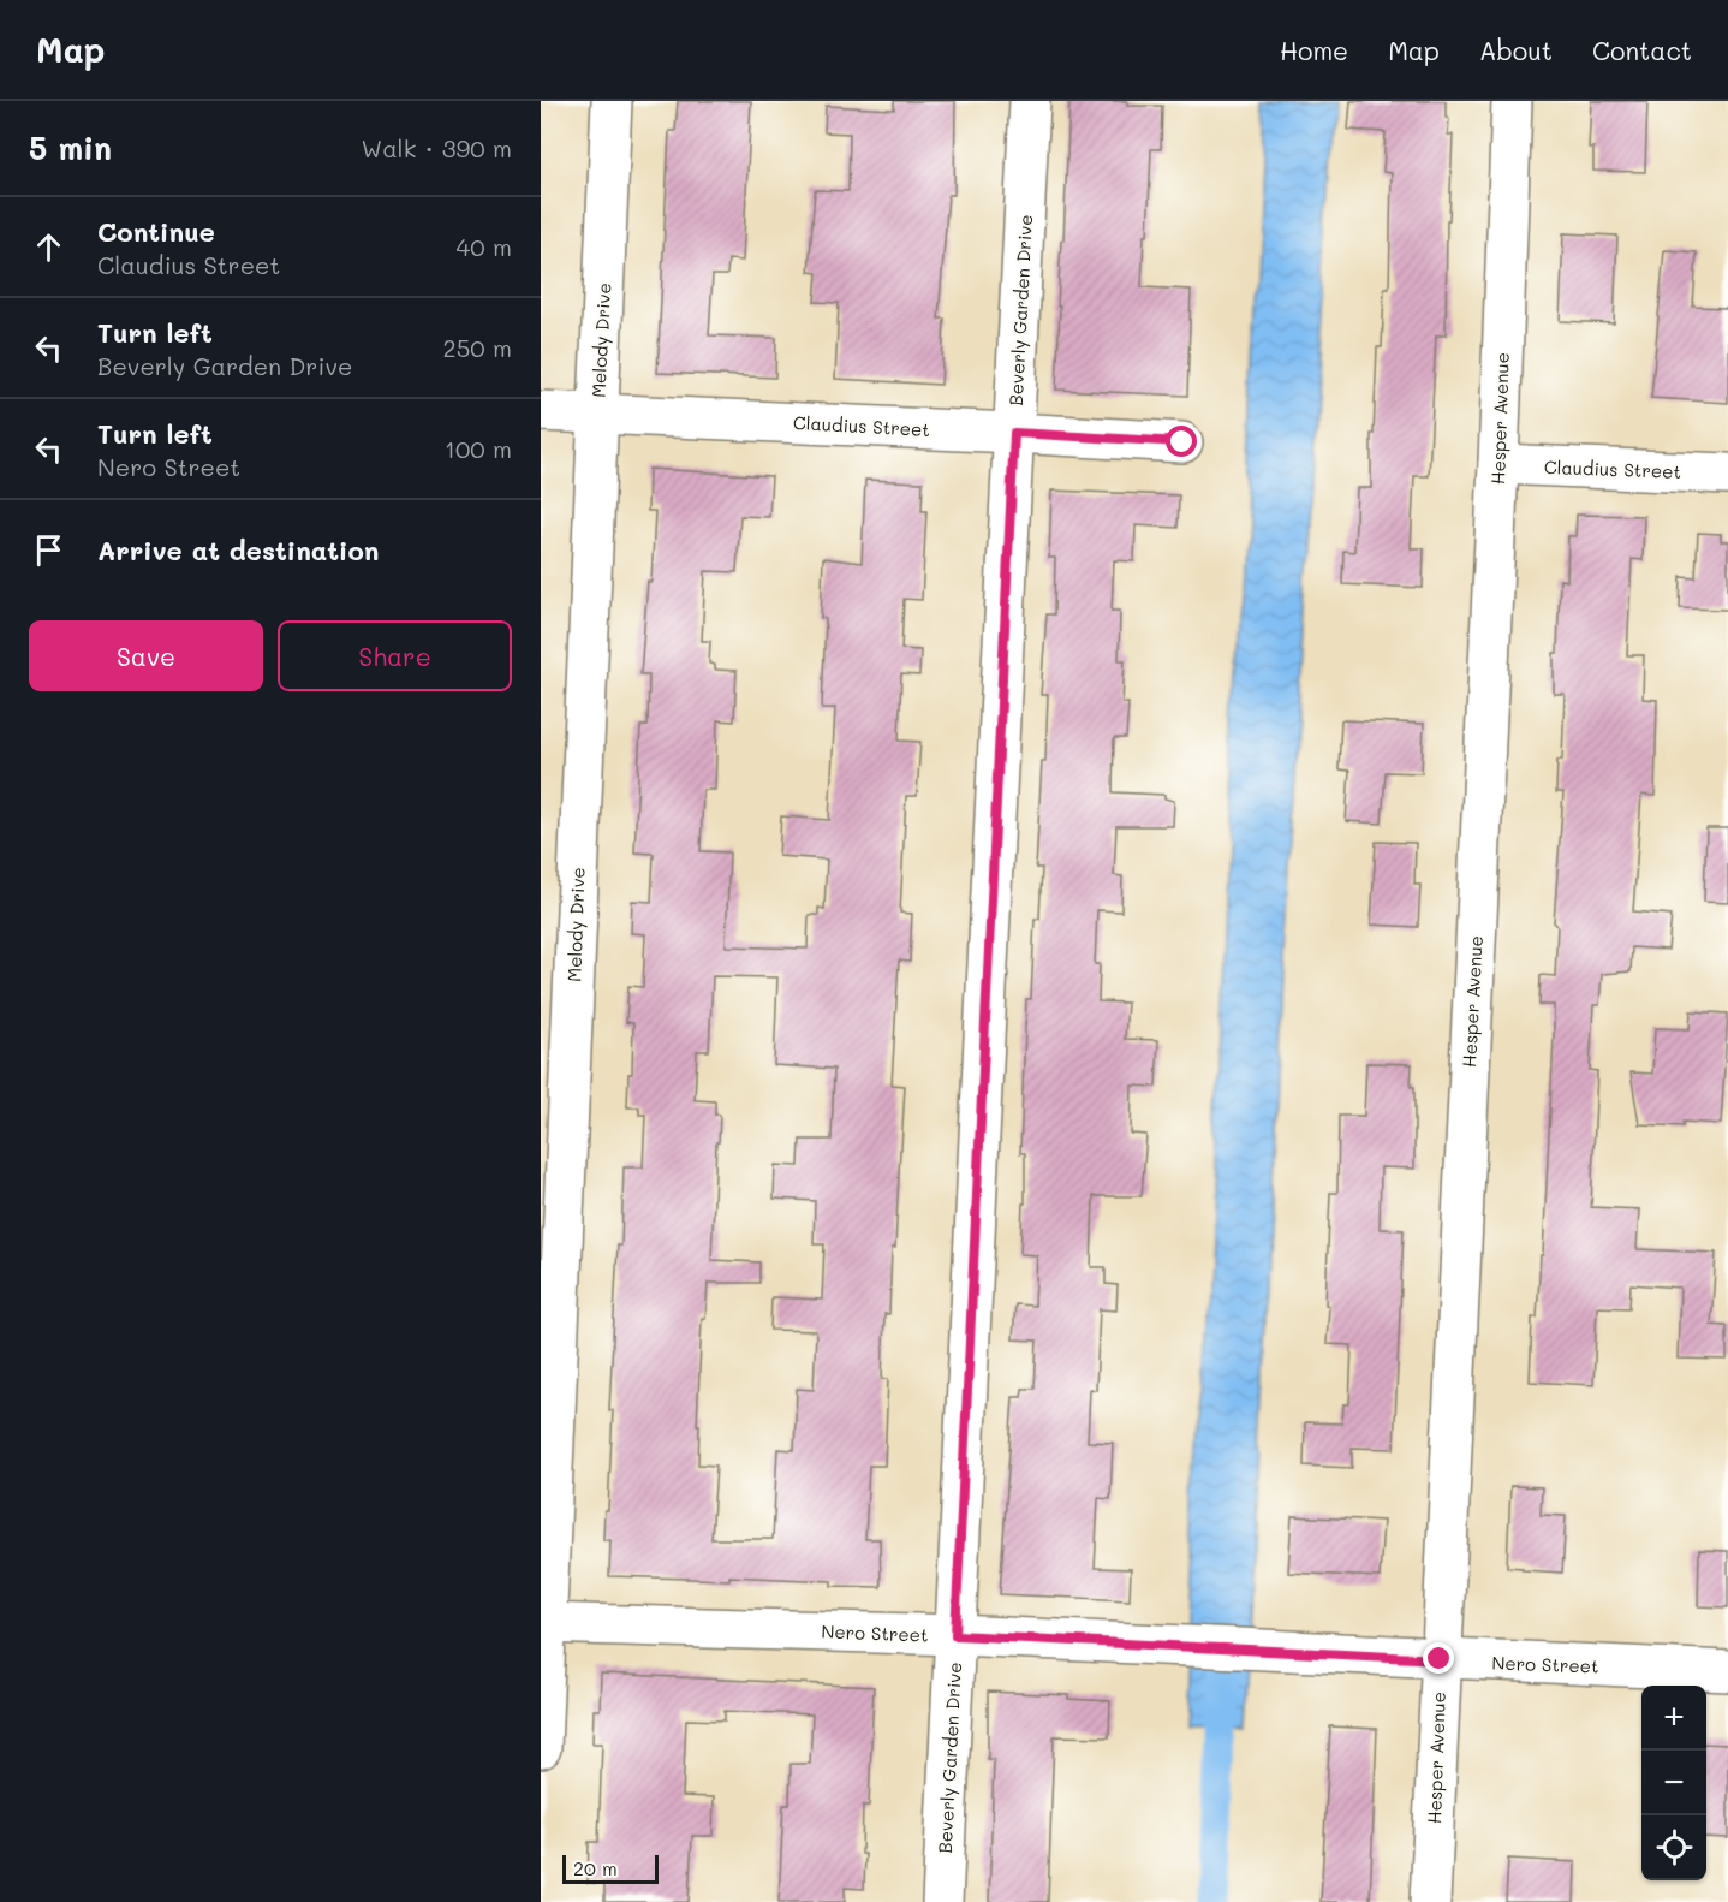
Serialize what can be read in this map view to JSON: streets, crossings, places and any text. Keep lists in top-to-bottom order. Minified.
{"streets":{"street":["Beverly Garden Drive","Melody Drive","Hesper Avenue","Claudius Street","Nero Street"]},"crossings":[["Beverly Garden Drive","Claudius Street"],["Beverly Garden Drive","Nero Street"],["Melody Drive","Claudius Street"],["Melody Drive","Nero Street"],["Hesper Avenue","Claudius Street"],["Hesper Avenue","Nero Street"]],"scale_bar":"20 m","page":{"header":"Map","nav":["Home","Map","About","Contact"],"heading":["5 min","Walk · 390 m"],"list":[["Continue","Claudius Street","40 m"],["Turn left","Beverly Garden Drive","250 m"],["Turn left","Nero Street","100 m"],"Arrive at destination"],"buttons":["Save","Share"],"map_buttons":["+","−"],"scale":"20 m"}}
